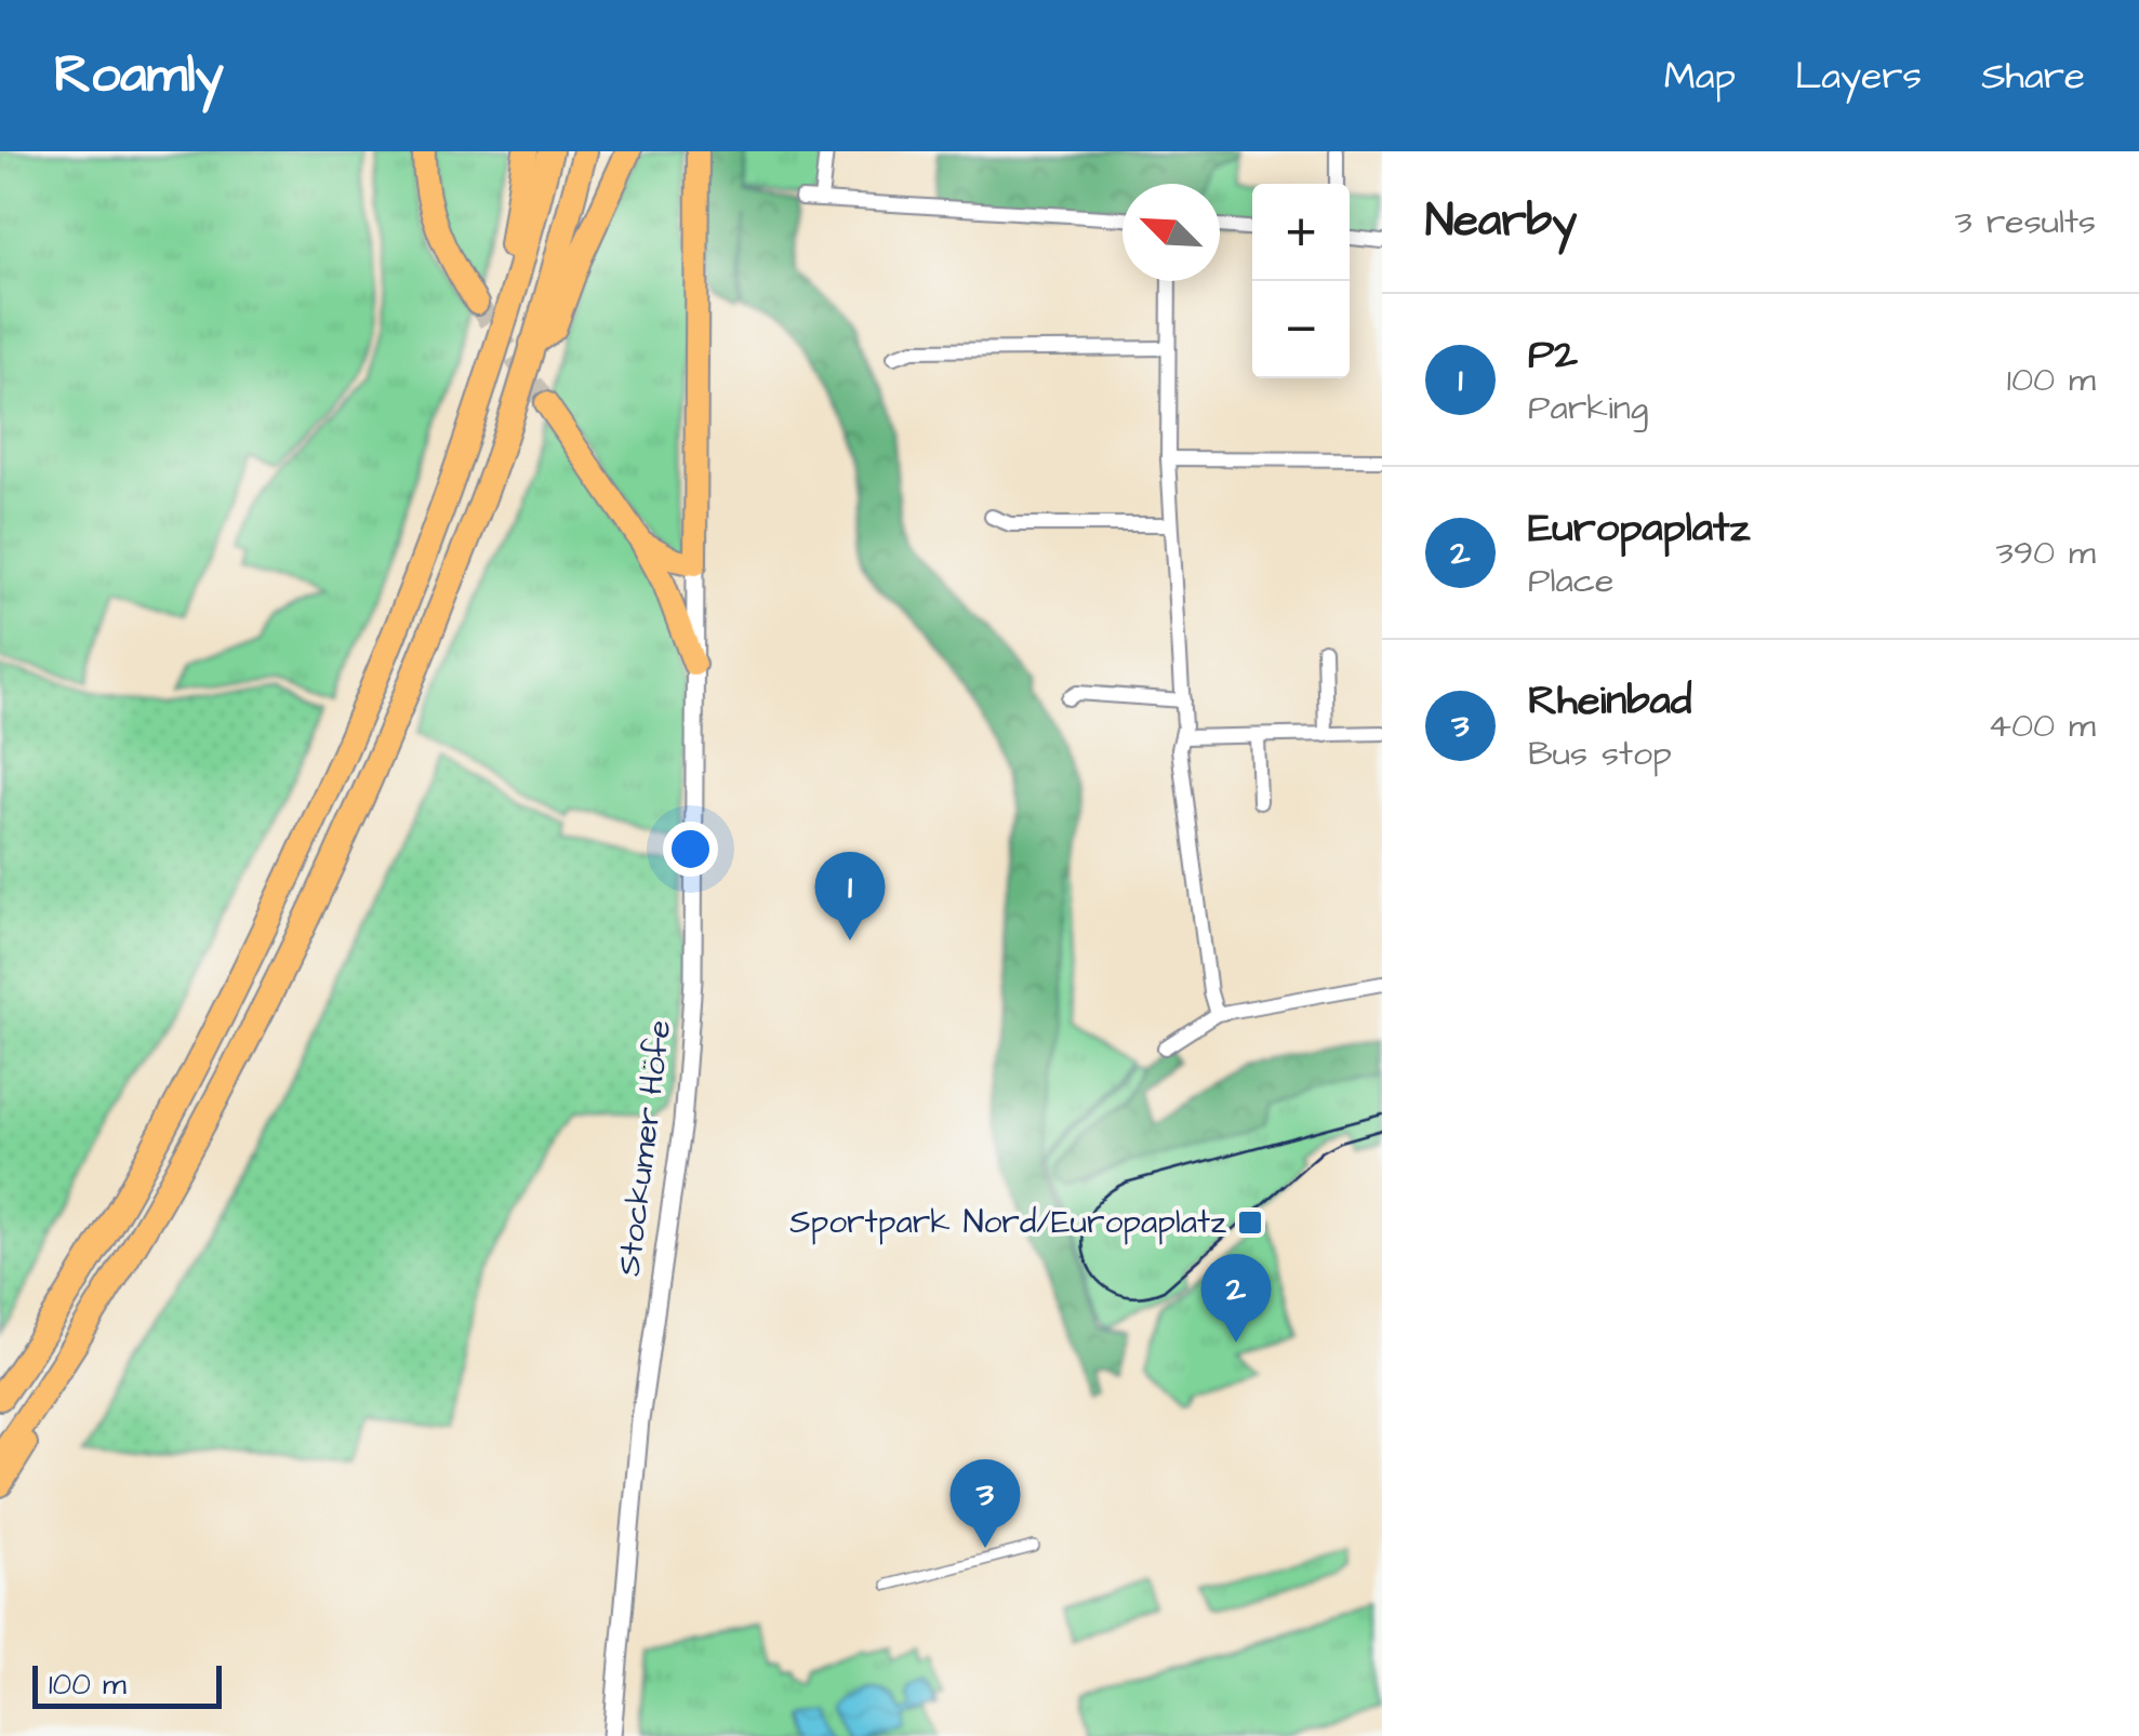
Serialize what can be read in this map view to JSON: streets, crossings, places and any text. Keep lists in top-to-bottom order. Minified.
{"streets":{"street":["Stockumer Höfe"]},"places":{"transit":["Sportpark Nord/Europaplatz"]},"scale_bar":"100 m","north":"top left","page":{"header":"Roamly","nav":["Map","Layers","Share"],"heading":["Nearby","3 results"],"map_buttons":["+","−"],"list":[{"mark":"1","name":"P2","note":"Parking","value":"100 m"},{"mark":"2","name":"Europaplatz","note":"Place","value":"390 m"},{"mark":"3","name":"Rheinbad","note":"Bus stop","value":"400 m"}],"pins":["1","2","3"],"scale":"100 m"}}
